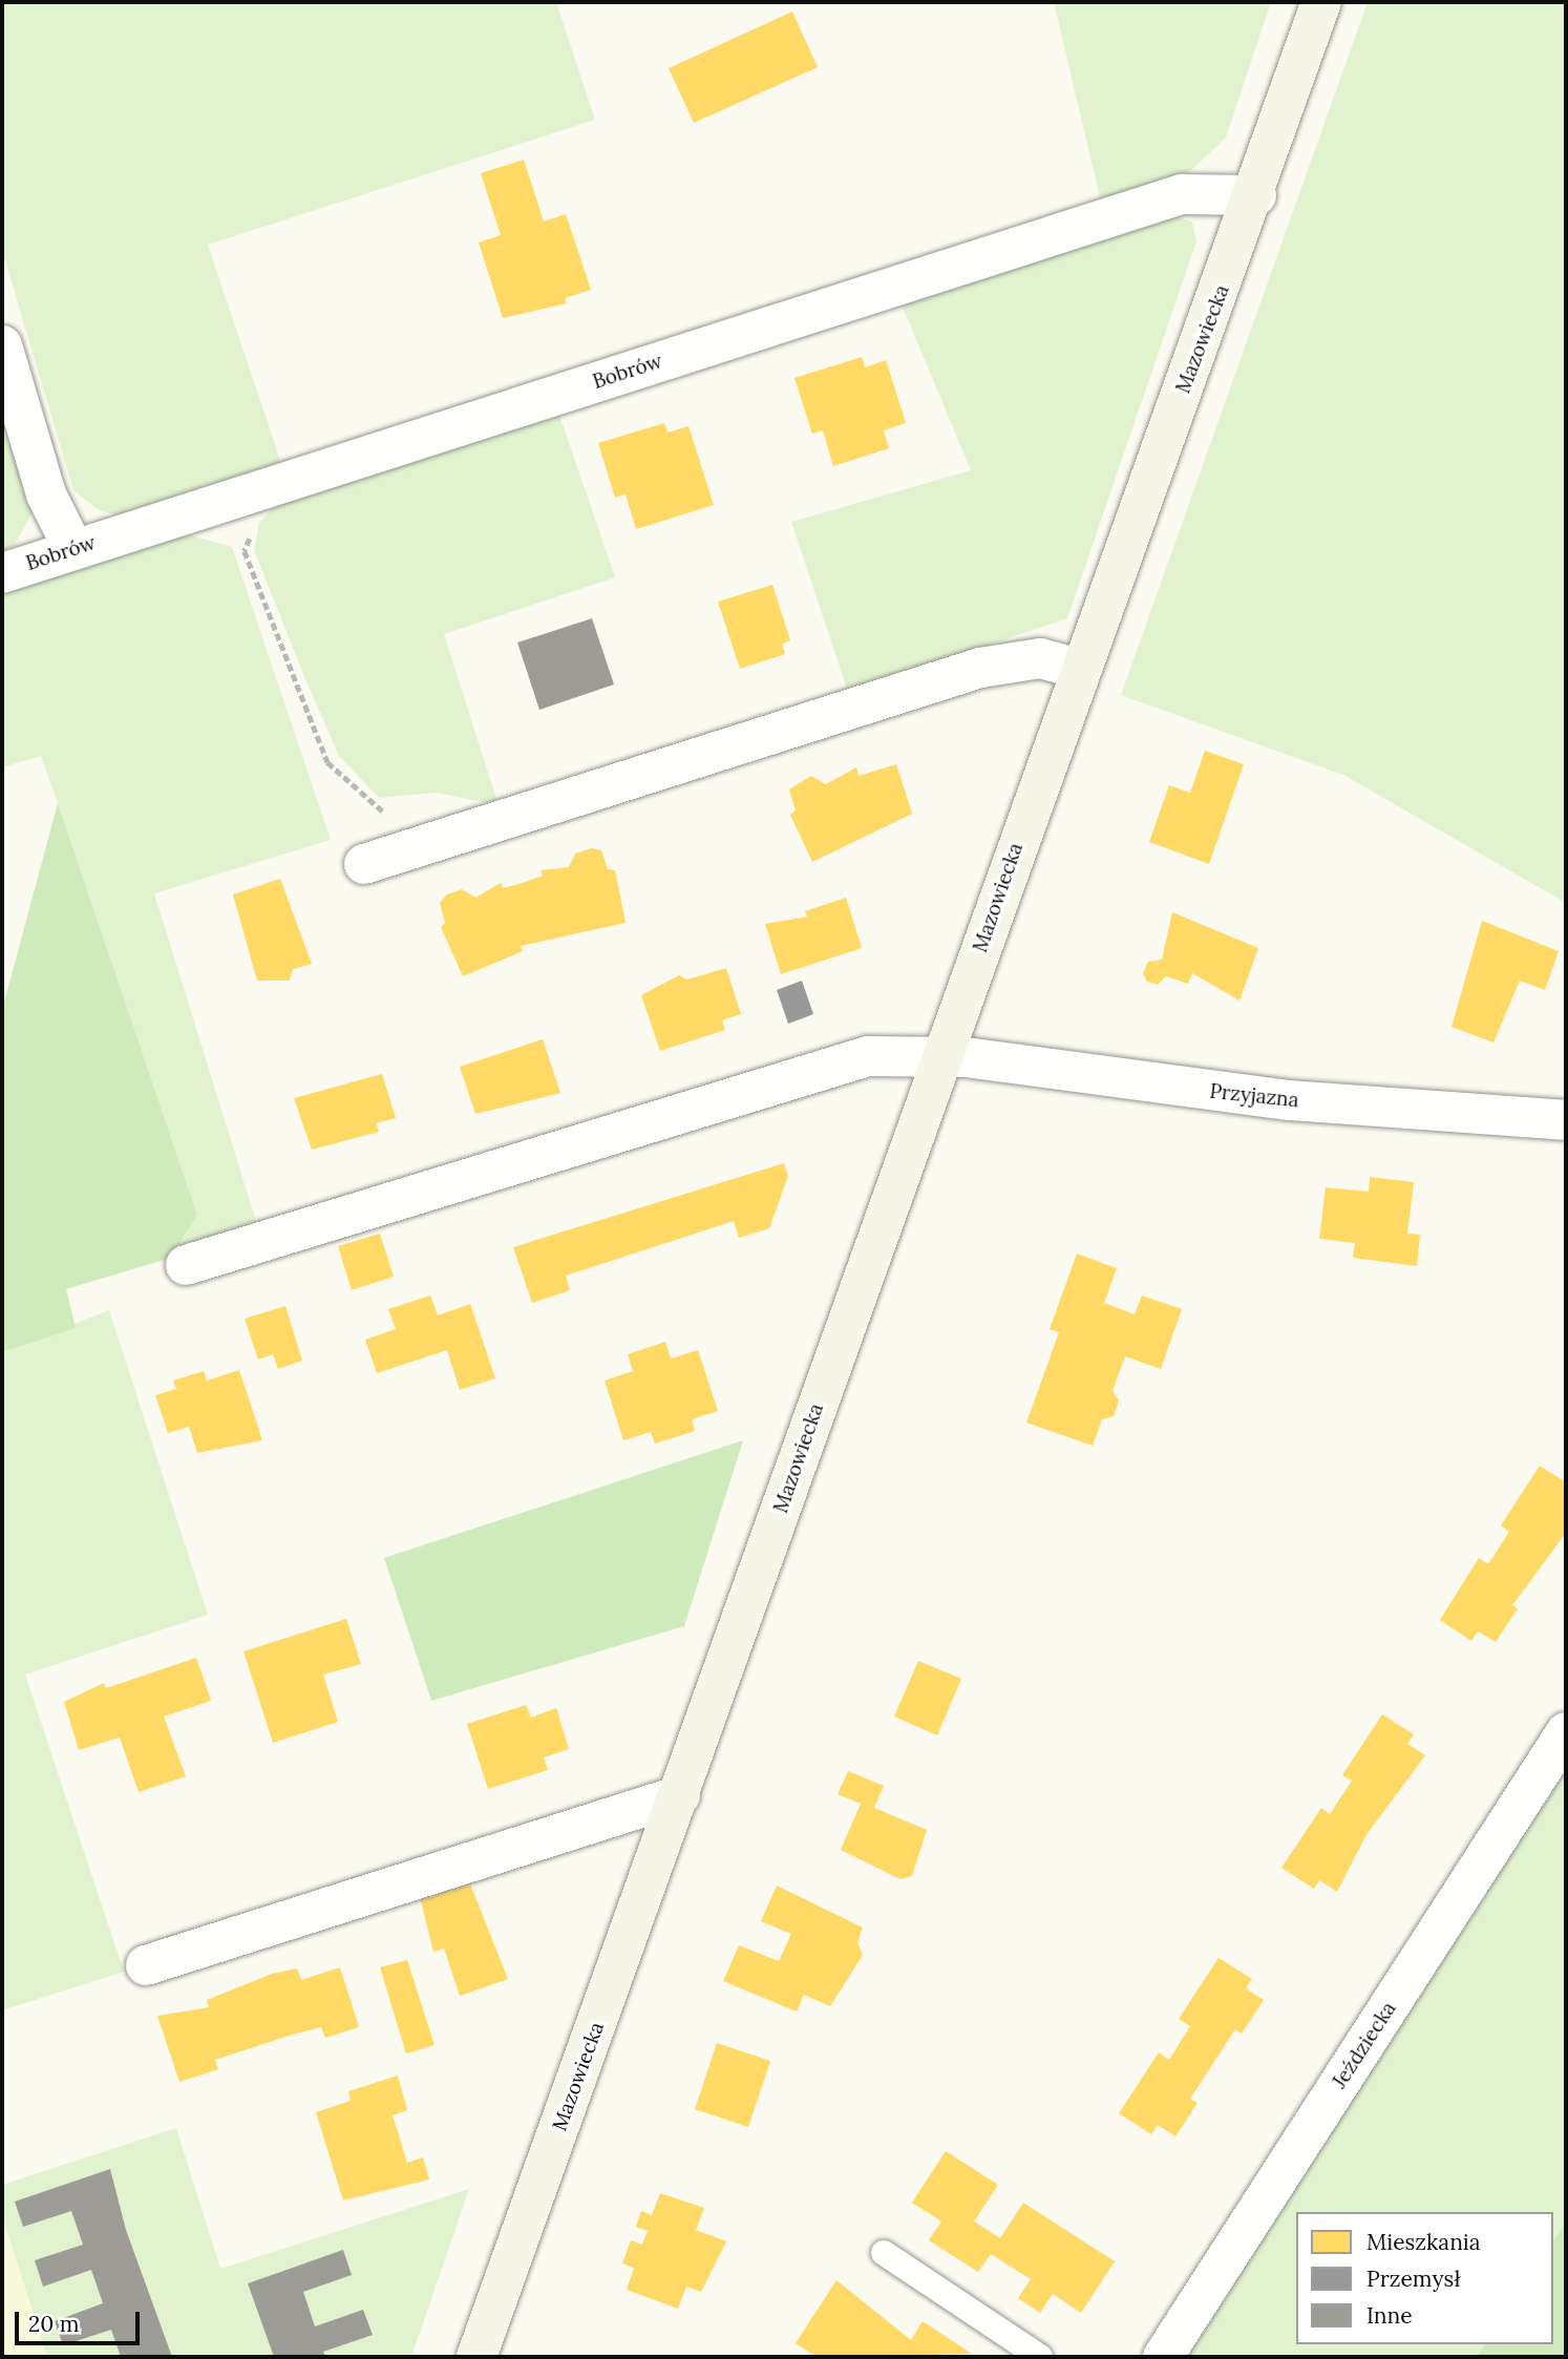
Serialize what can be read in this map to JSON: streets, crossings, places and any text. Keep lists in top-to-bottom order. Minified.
{"streets":{"street":["Mazowiecka","Bobrów","Przyjazna","Jeździecka"]},"crossings":[["Mazowiecka","Bobrów"],["Mazowiecka","Przyjazna"]],"legend":["Mieszkania","Przemysł","Inne"],"scale_bar":"20 m"}
